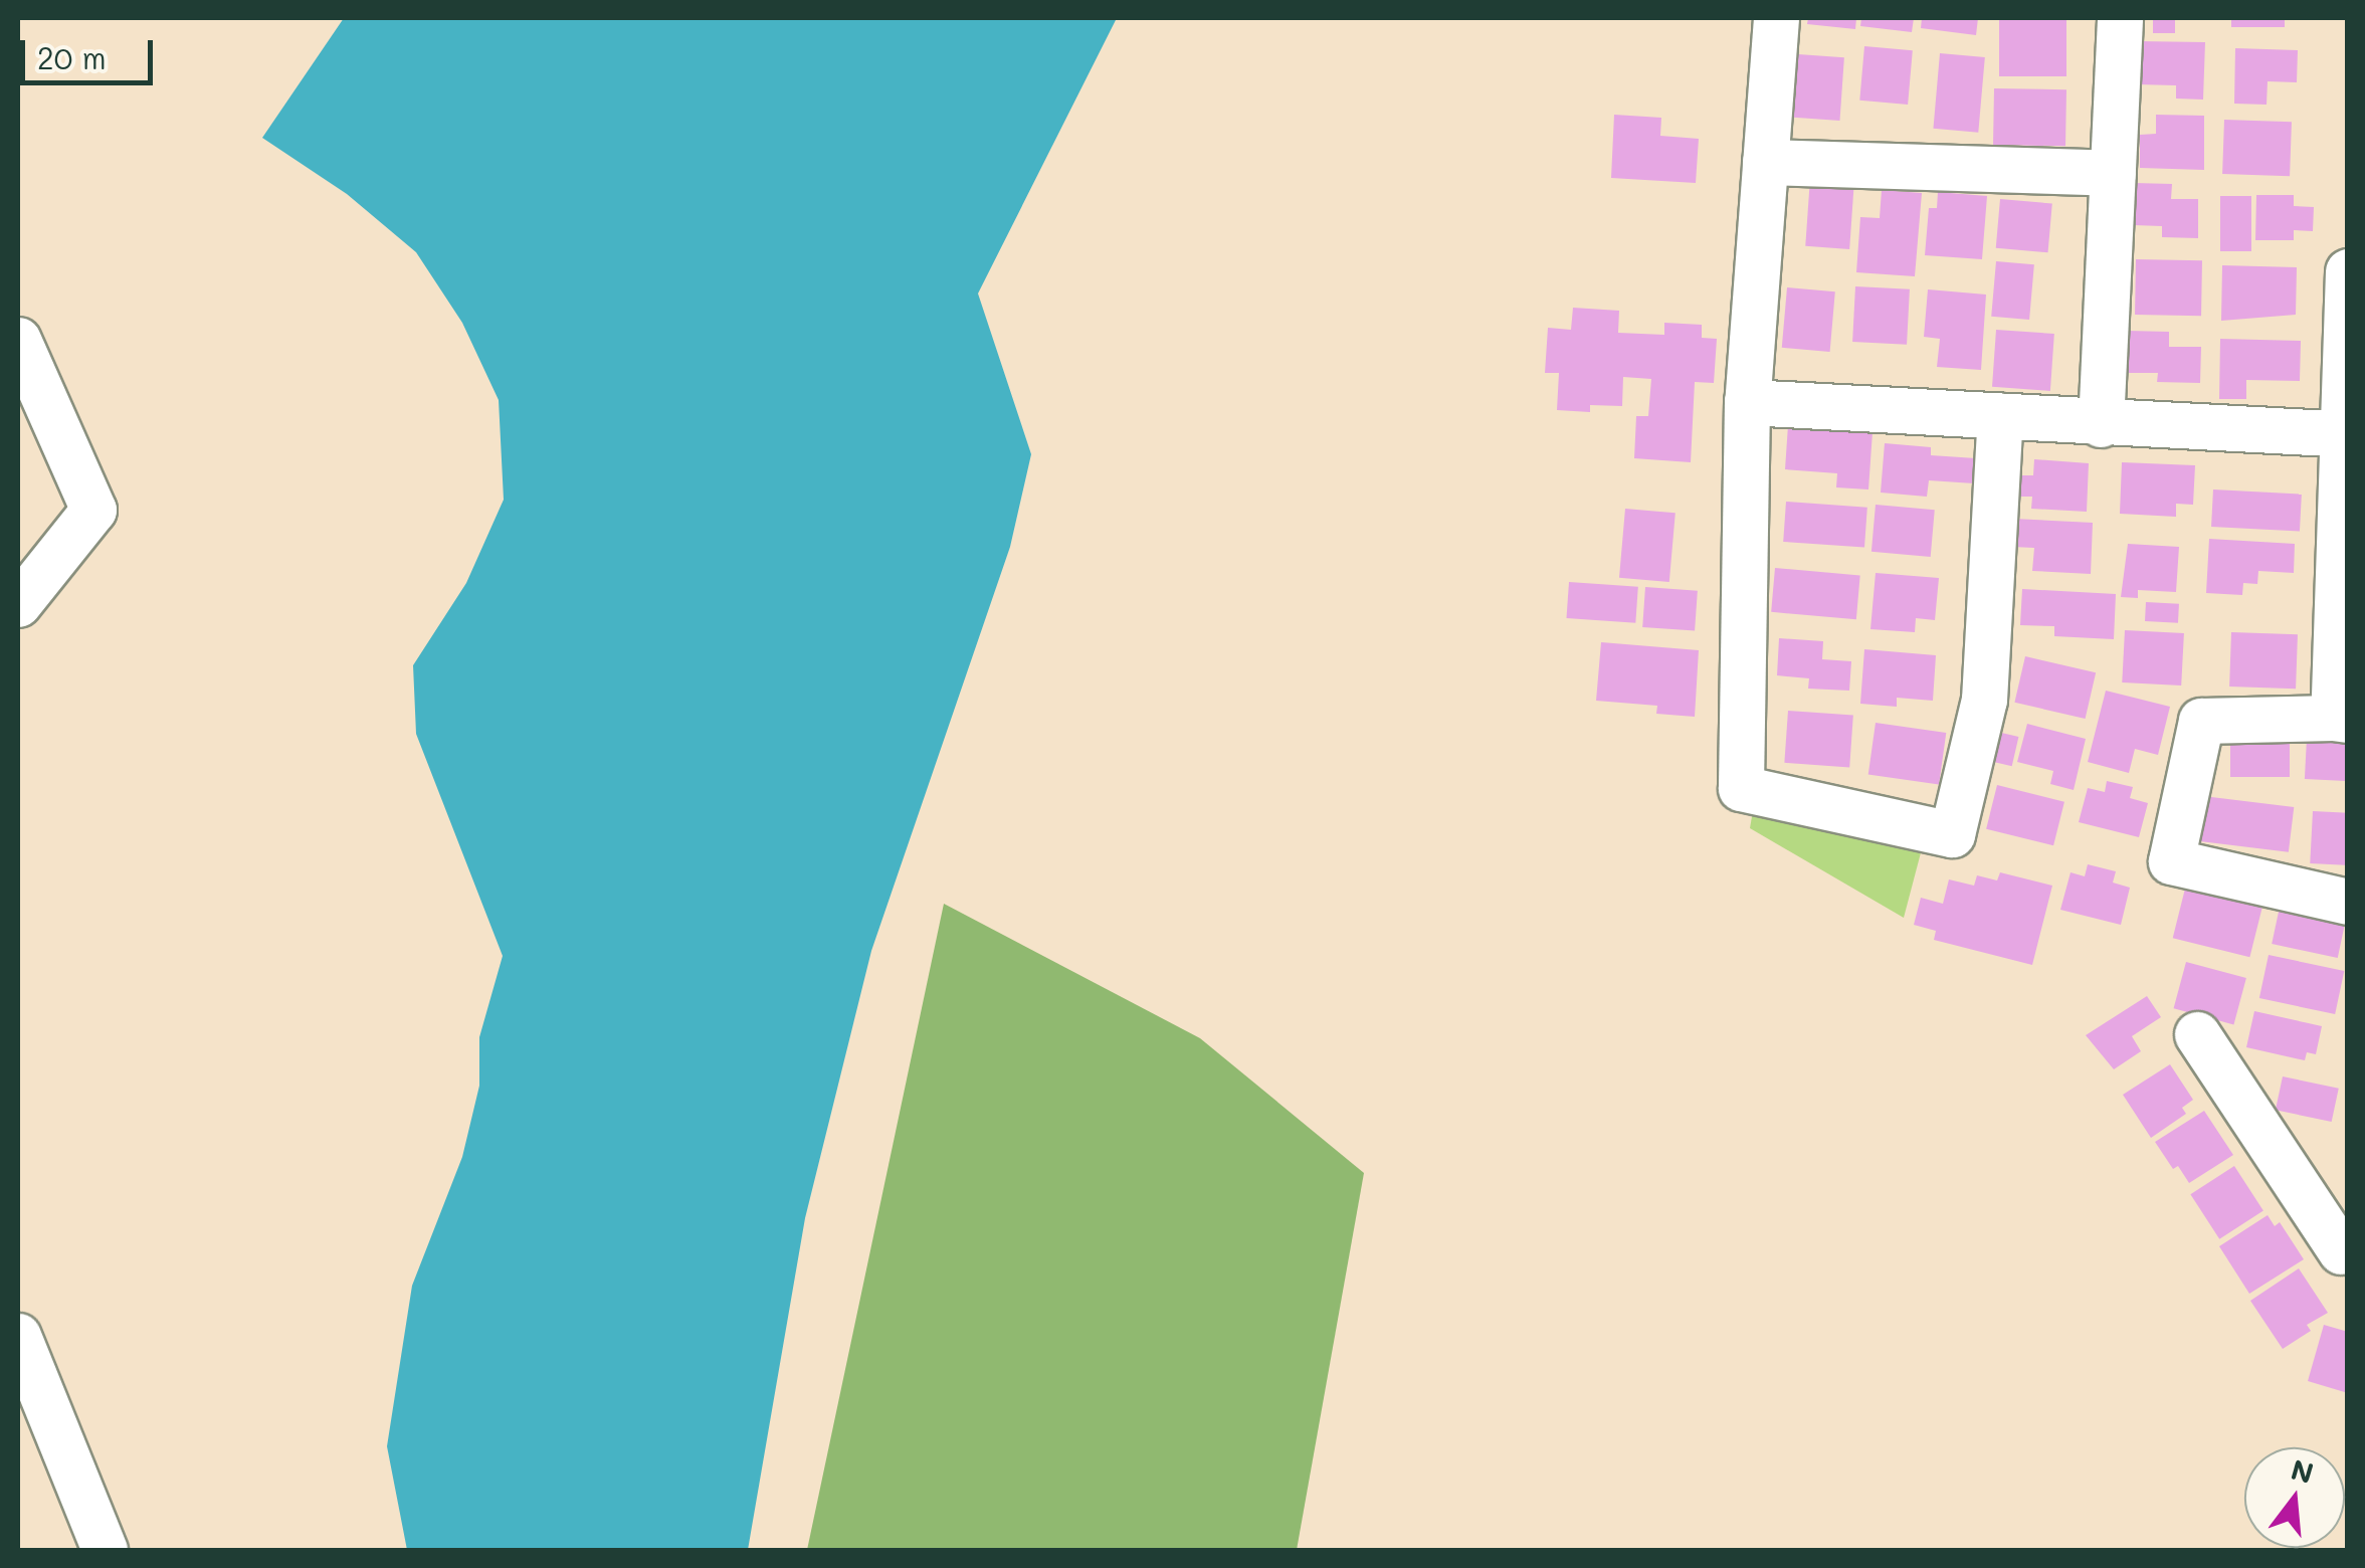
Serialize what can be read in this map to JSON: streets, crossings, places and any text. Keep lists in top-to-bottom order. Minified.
{"scale_bar":"20 m","north":"top"}
